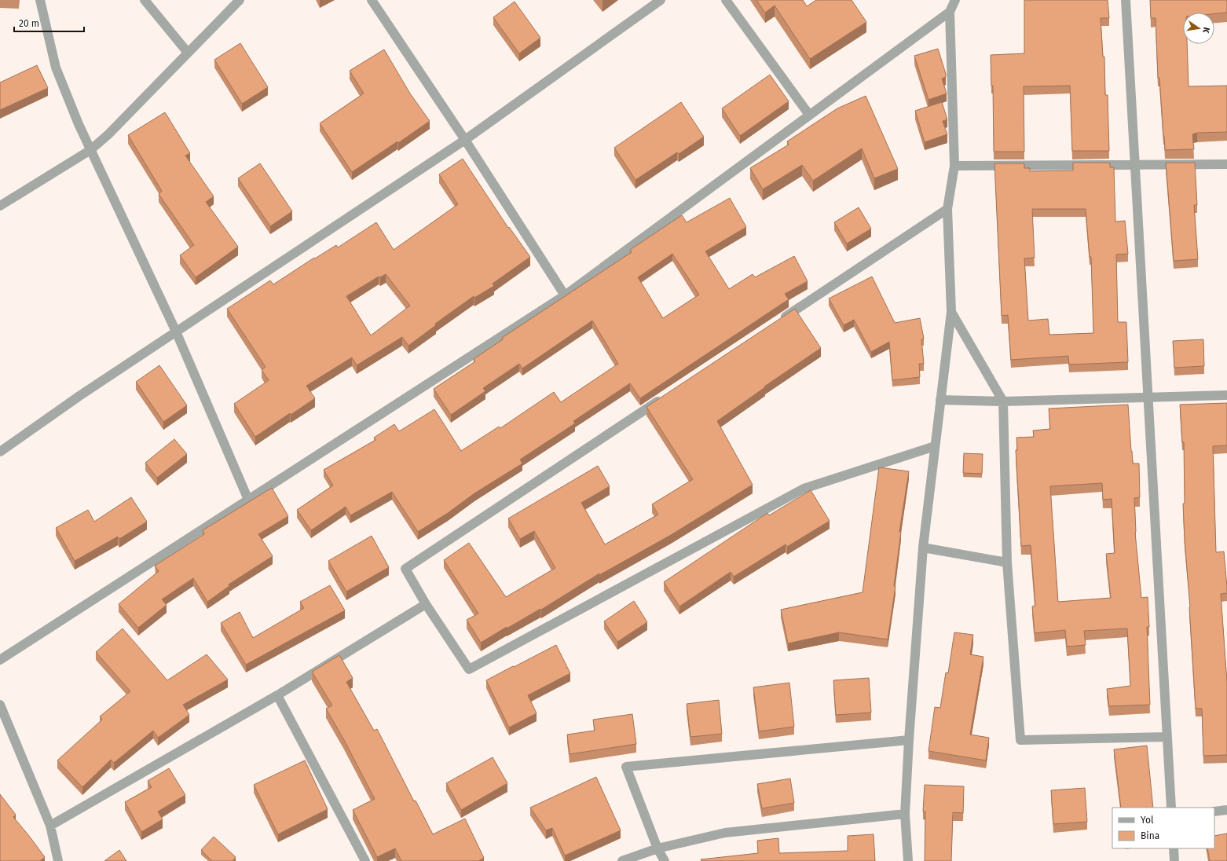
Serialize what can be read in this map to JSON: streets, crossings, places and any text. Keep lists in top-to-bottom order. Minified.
{"legend":["Yol","Bina"],"scale_bar":"20 m","north":"right"}
